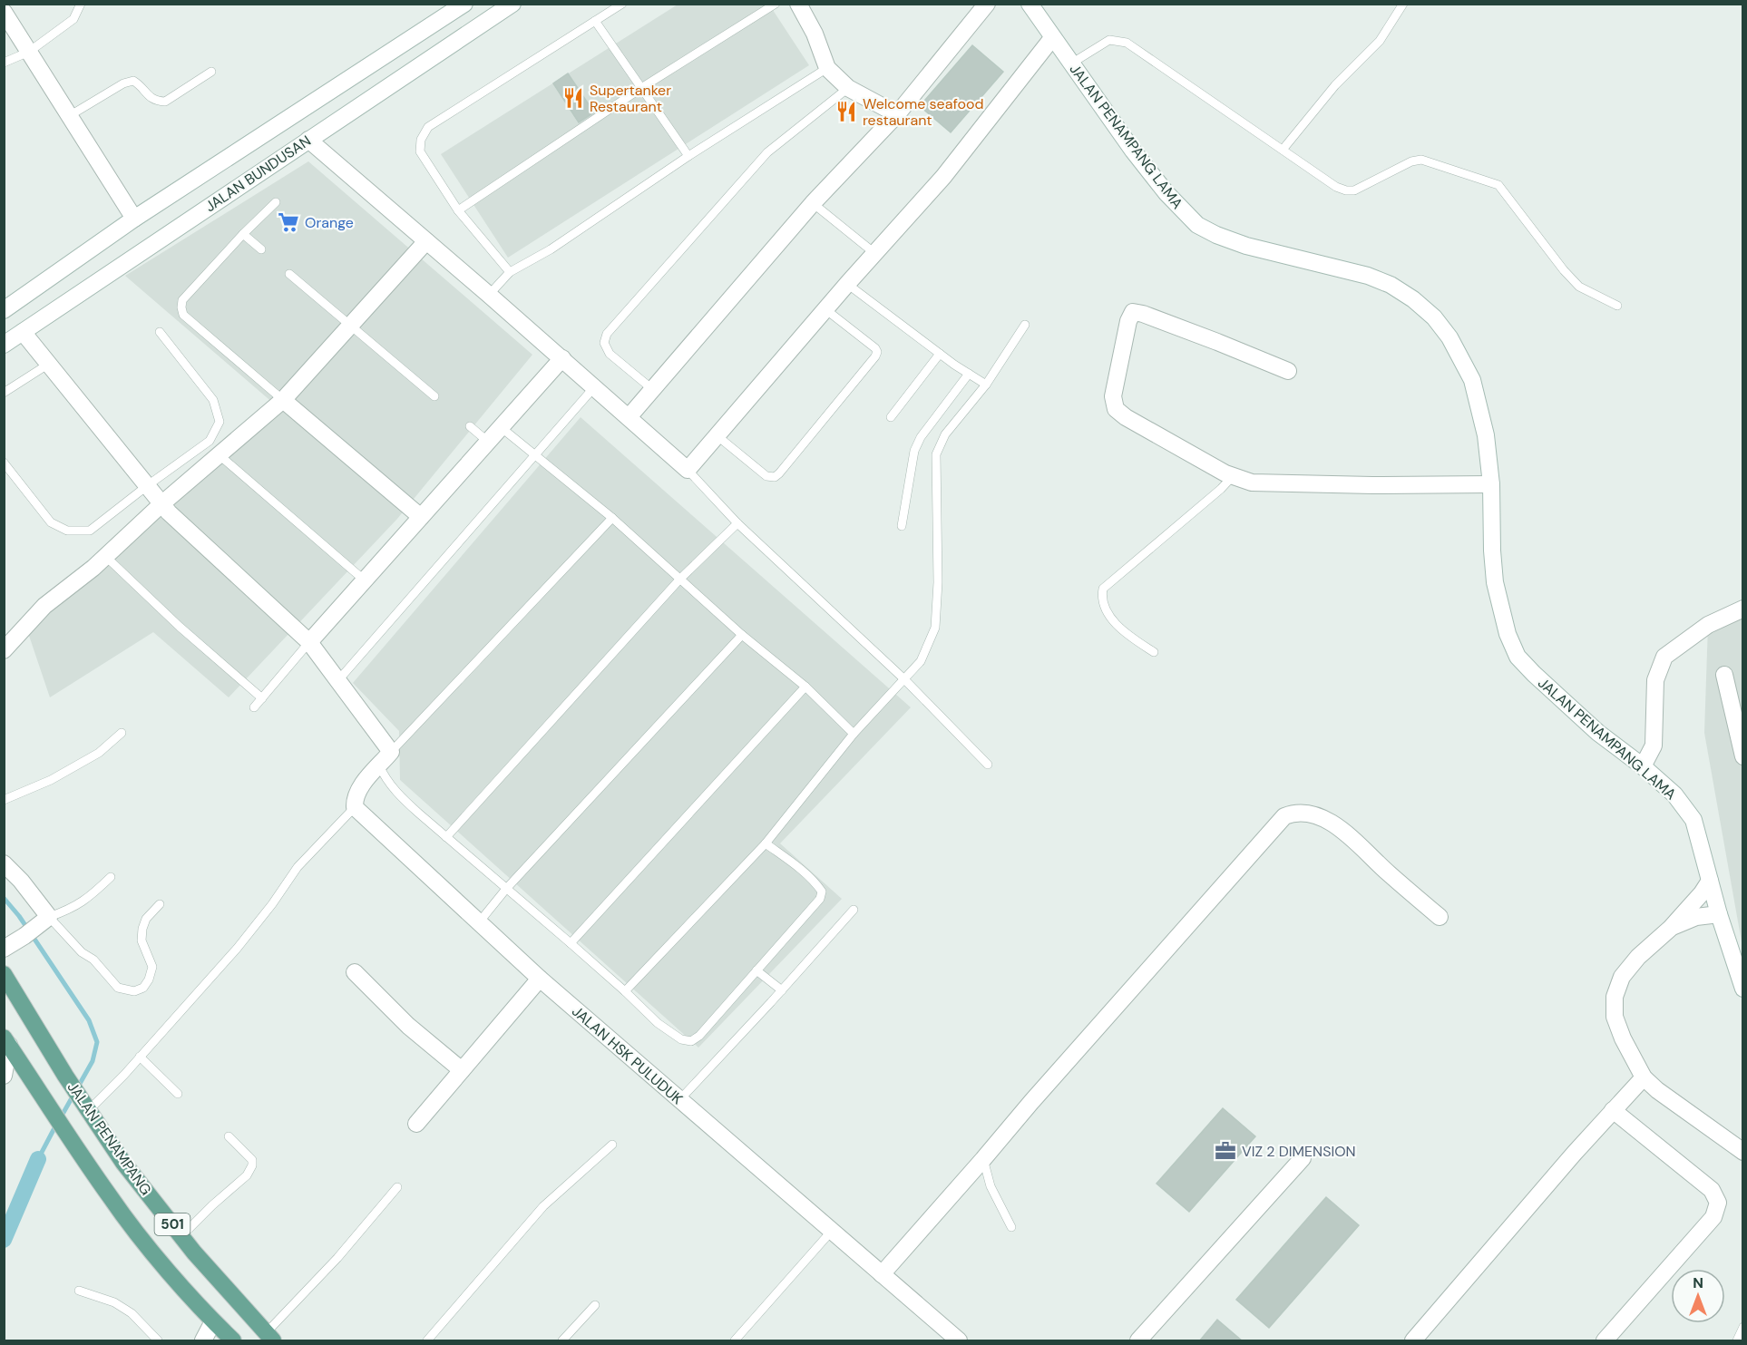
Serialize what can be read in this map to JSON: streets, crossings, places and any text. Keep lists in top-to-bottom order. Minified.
{"streets":{"main road":["JALAN PENAMPANG","501"],"street":["JALAN PENAMPANG LAMA","JALAN BUNDUSAN","JALAN HSK PULUDUK"]},"places":{"restaurant":["Supertanker Restaurant","Welcome seafood restaurant"],"supermarket":["Orange"],"office":["VIZ 2 DIMENSION"]},"north":"top"}
